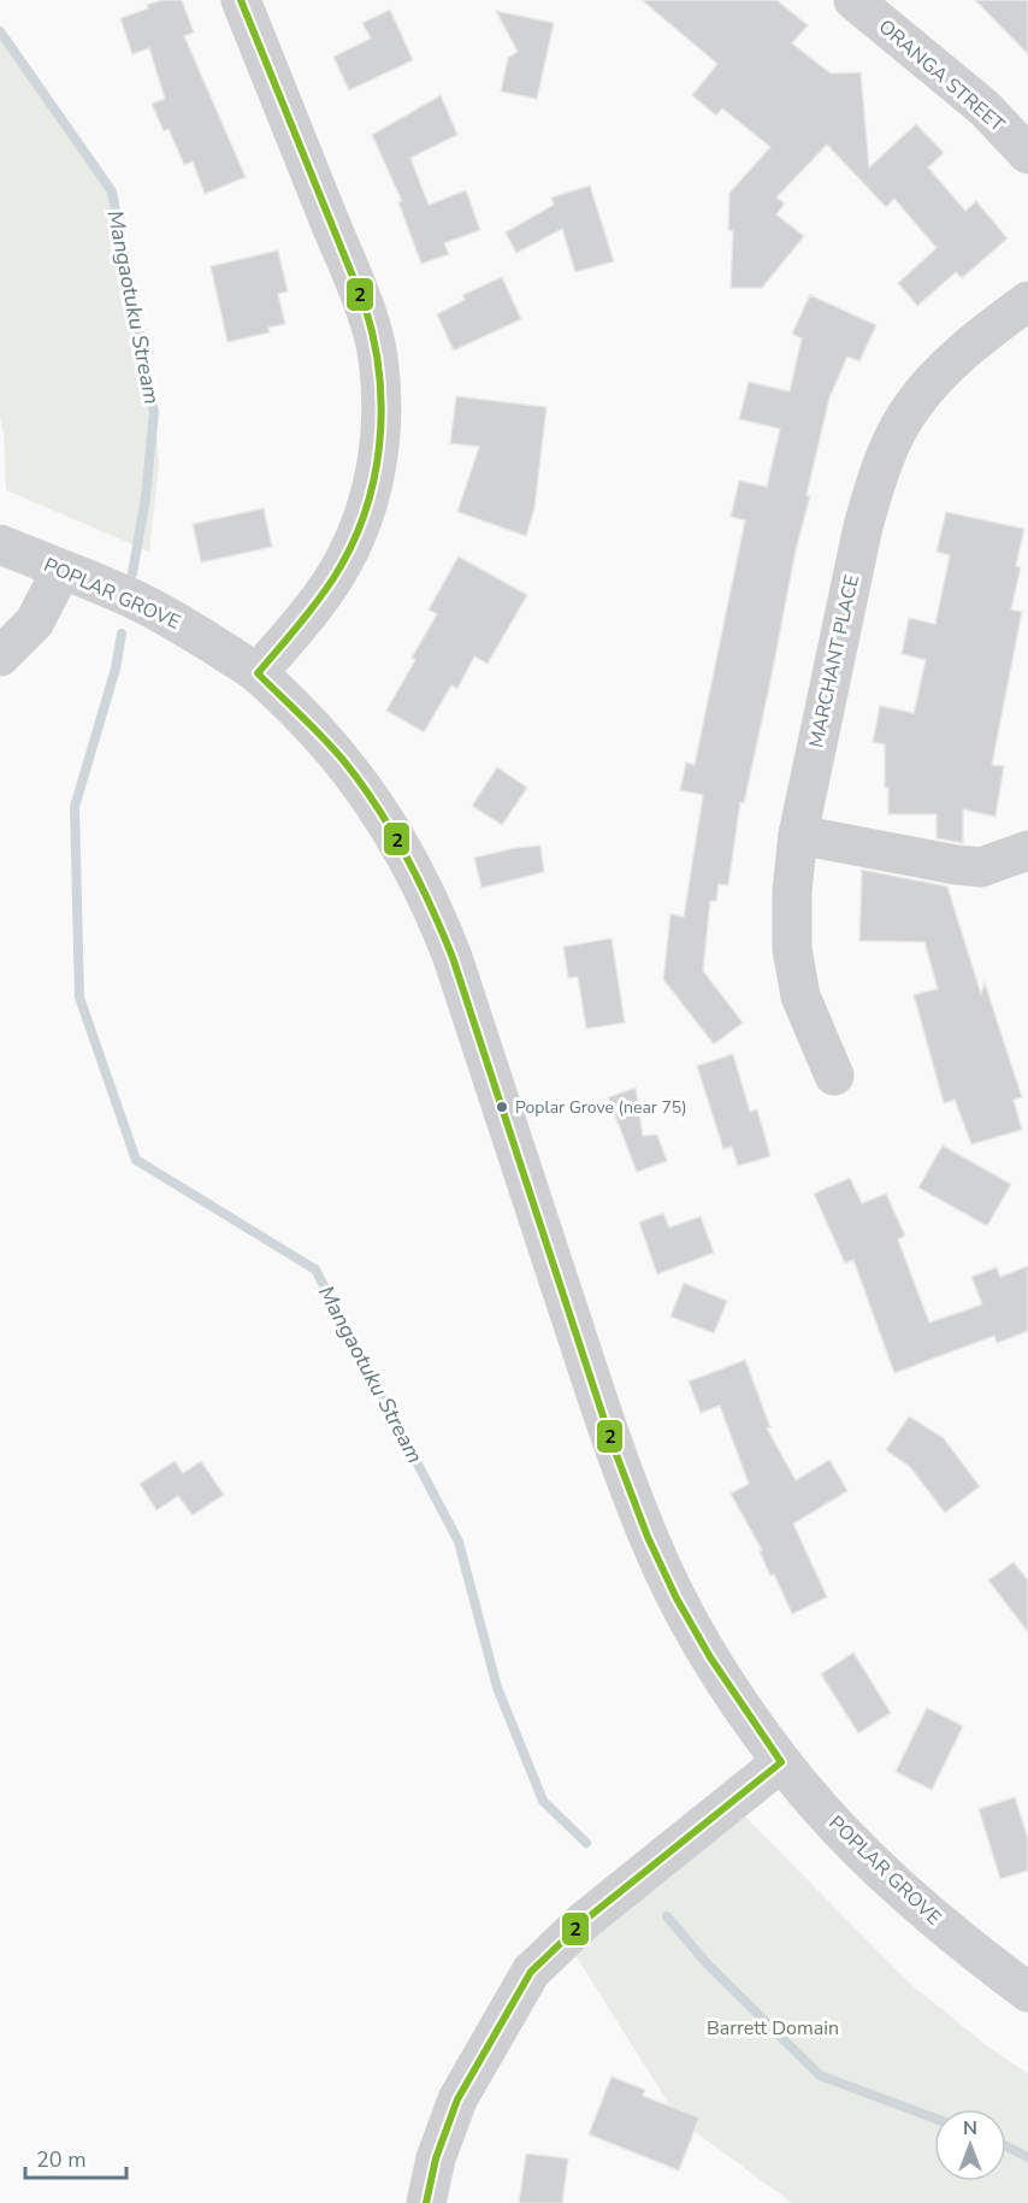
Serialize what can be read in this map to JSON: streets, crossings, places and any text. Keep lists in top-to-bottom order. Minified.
{"streets":{"street":["ORANGA STREET","POPLAR GROVE","MARCHANT PLACE"]},"water":["Mangaotuku Stream"],"parks":["Barrett Domain"],"places":["Poplar Grove (near 75)"],"lines":["transit line 2"],"scale_bar":"20 m","north":"top"}
